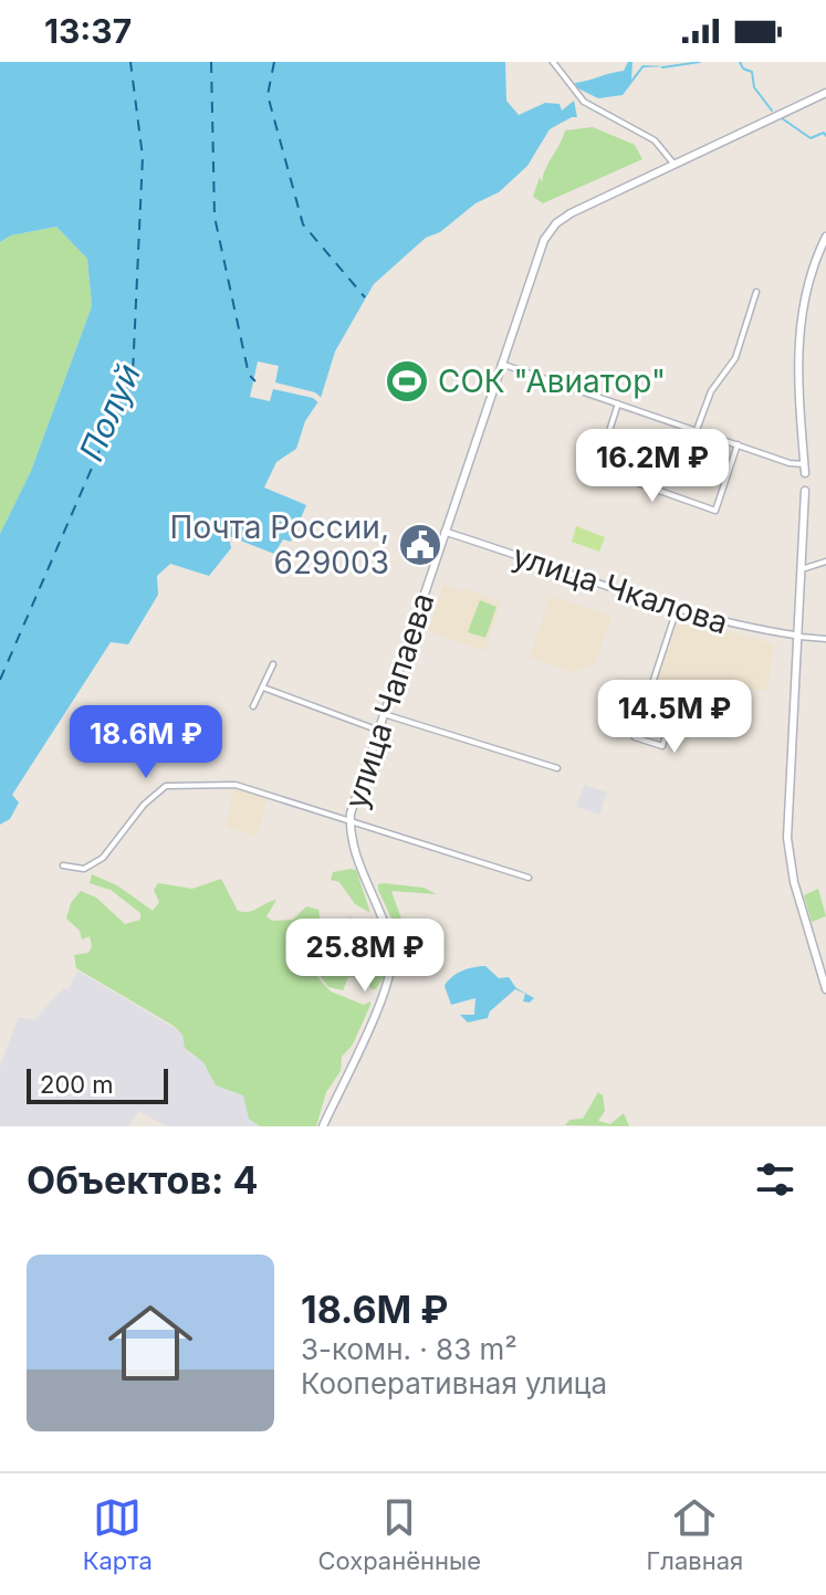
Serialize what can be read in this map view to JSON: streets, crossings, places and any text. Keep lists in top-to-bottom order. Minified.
{"streets":{"main road":["улица Чапаева"],"street":["улица Чкалова"]},"crossings":[["улица Чкалова","улица Чапаева"]],"water":["Полуй"],"places":{"sports":["СОК \"Авиатор\""],"public building":["Почта России, 629003"]},"scale_bar":"200 m","page":{"status":"13:37","price":["16.2M ₽","14.5M ₽","18.6M ₽","25.8M ₽"],"scale":"200 m","heading":"Объектов: 4","list":[{"name":"18.6M ₽","note":"3-комн. · 83 m² · Кооперативная улица"}],"tabs":["Карта","Сохранённые","Главная"]}}
